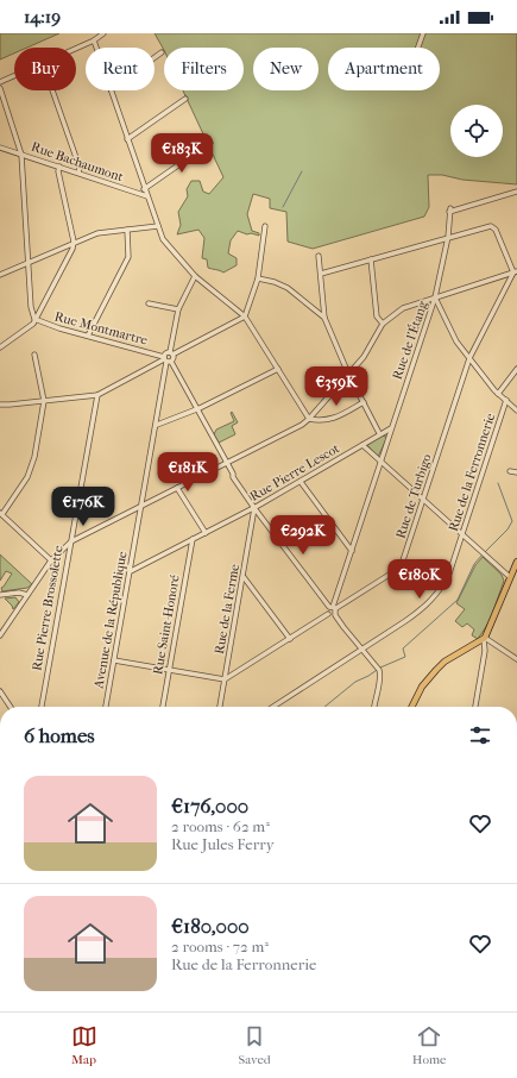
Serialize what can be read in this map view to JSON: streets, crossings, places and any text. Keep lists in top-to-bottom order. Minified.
{"streets":{"street":["Rue Bachaumont","Rue Montmartre","Rue de l'Étang","Rue Pierre Lescot","Rue de la Ferronnerie","Rue de Turbigo","Rue Pierre Brossolette","Rue de la Ferme","Avenue de la République","Rue Saint-Honoré"]},"crossings":[["Rue Montmartre","Avenue de la République"],["Rue de l'Étang","Rue Pierre Lescot"],["Rue de l'Étang","Rue de Turbigo"],["Rue Pierre Lescot","Rue de la Ferme"],["Rue Pierre Lescot","Avenue de la République"],["Rue Pierre Lescot","Rue Saint-Honoré"]],"page":{"status":"14:19","chip":["Buy","Rent","Filters","New","Apartment"],"price":["€183K","€359K","€181K","€176K","€292K","€180K"],"heading":"6 homes","list":[{"name":"€176,000","note":"2 rooms · 62 m² · Rue Jules Ferry"},{"name":"€180,000","note":"2 rooms · 72 m² · Rue de la Ferronnerie"}],"tabs":["Map","Saved","Home"]}}
